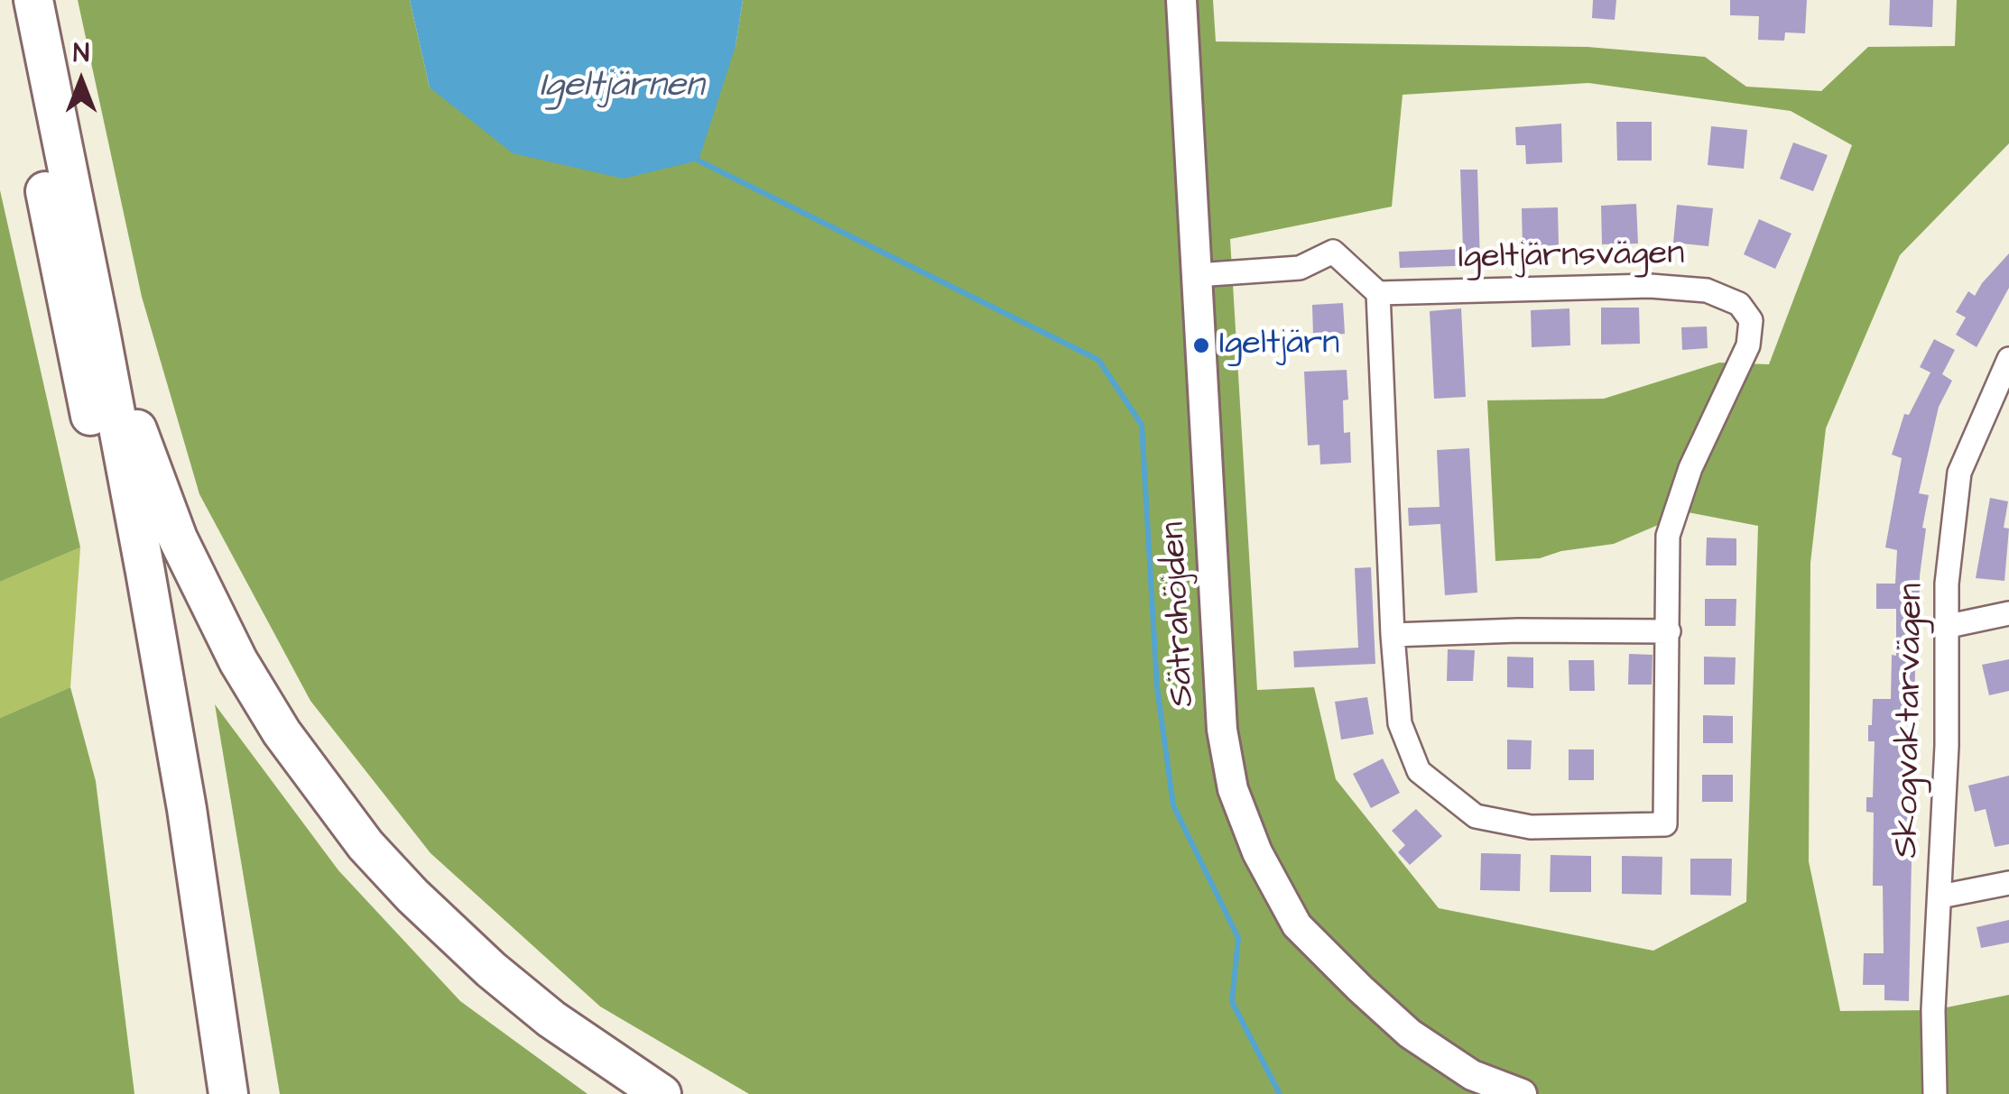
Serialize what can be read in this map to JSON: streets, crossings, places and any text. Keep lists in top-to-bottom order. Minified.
{"streets":{"street":["Igeltjärnsvägen","Sätrahöjden","Skogvaktarvägen"]},"water":["Igeltjärnen"],"places":["Igeltjärn"],"north":"top"}
